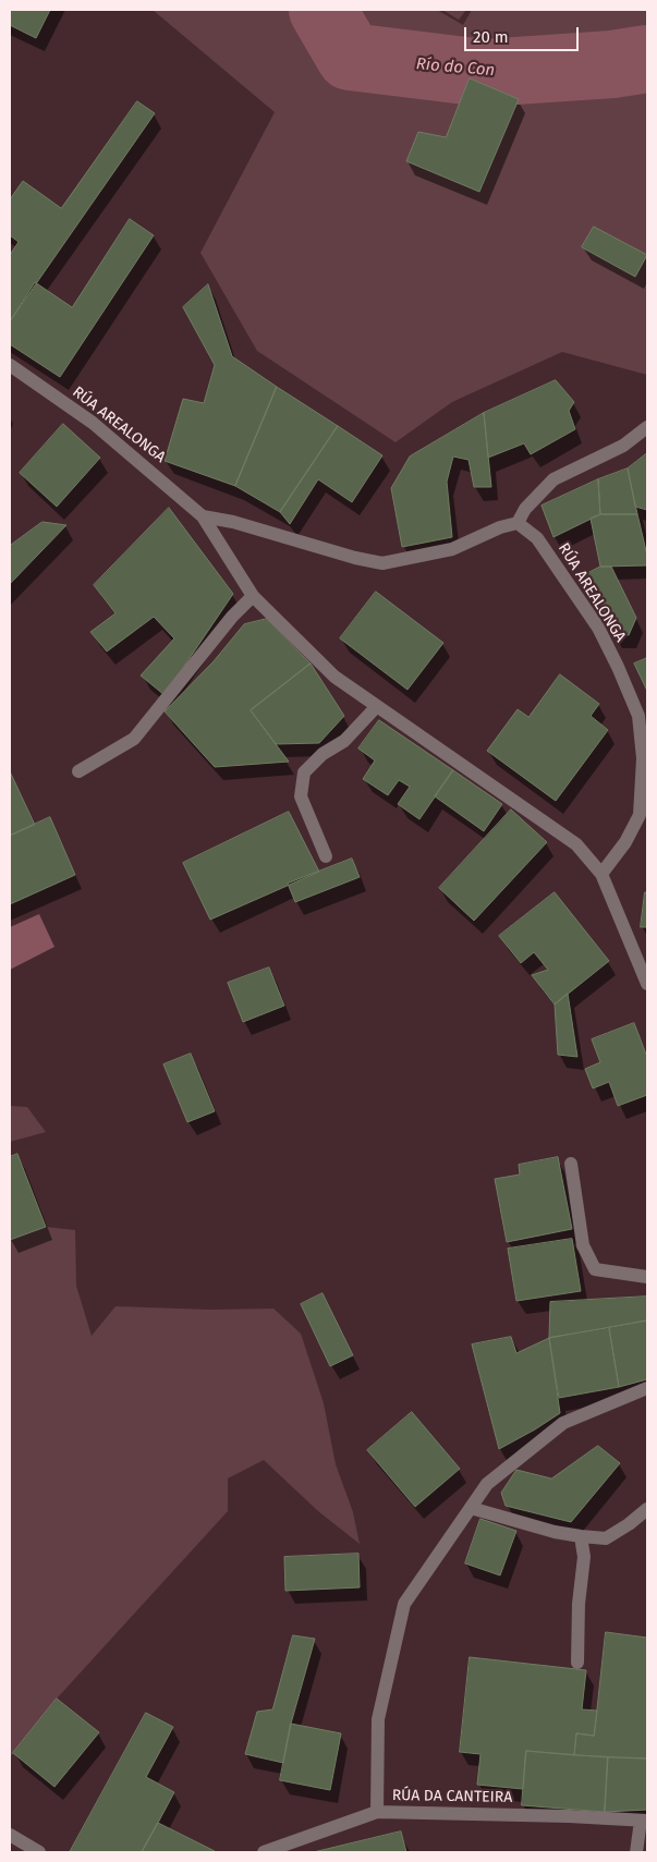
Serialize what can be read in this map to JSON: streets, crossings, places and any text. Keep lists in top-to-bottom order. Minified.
{"streets":{"street":["RÚA AREALONGA","RÚA DA CANTEIRA"]},"water":["Río do Con"],"scale_bar":"20 m"}
